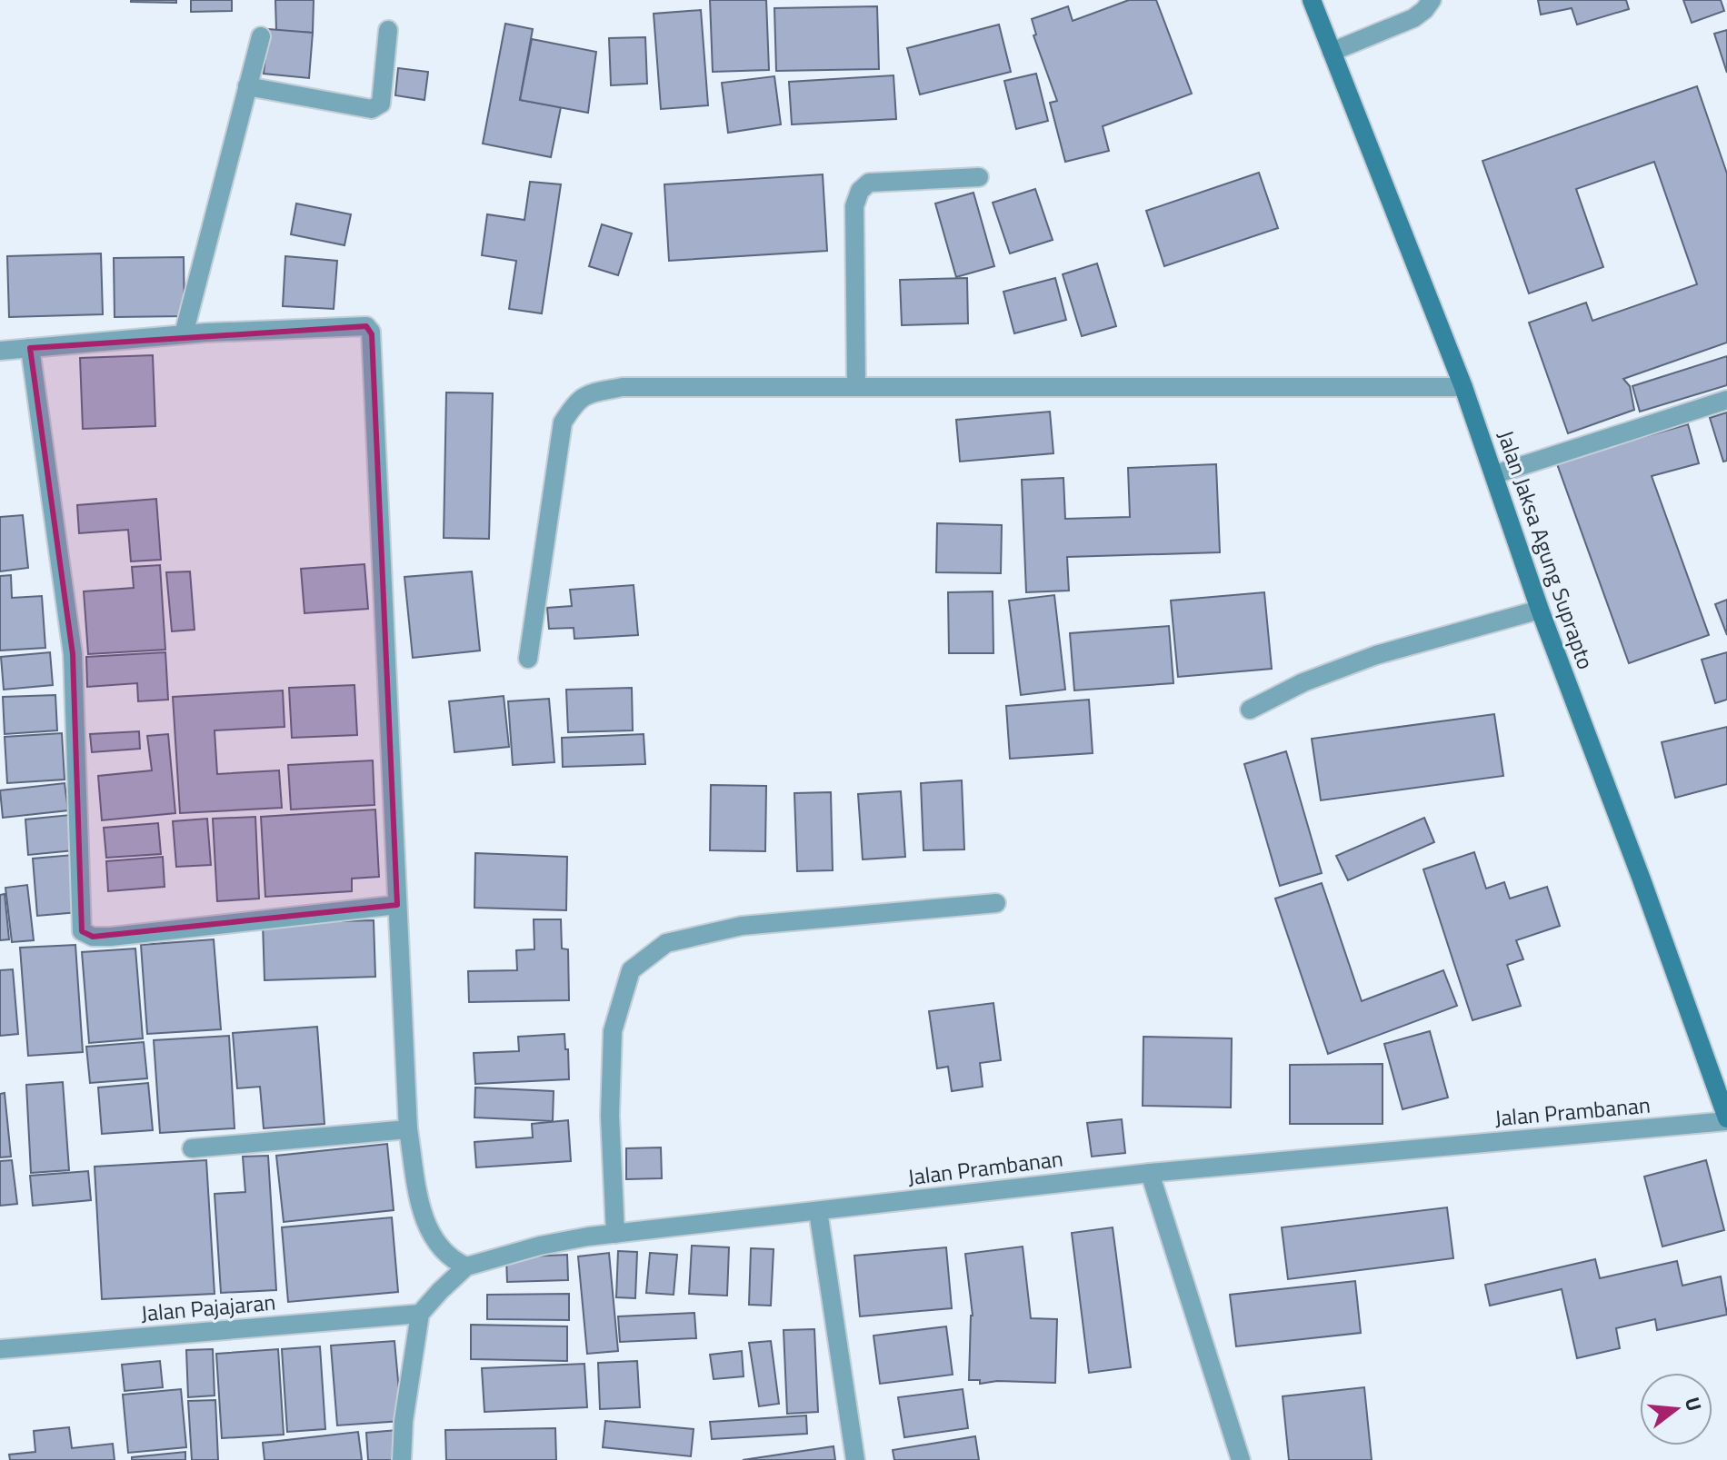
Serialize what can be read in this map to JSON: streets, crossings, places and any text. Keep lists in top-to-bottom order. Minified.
{"streets":{"main road":["Jalan Jaksa Agung Suprapto"],"street":["Jalan Prambanan","Jalan Pajajaran"]},"crossings":[["Jalan Jaksa Agung Suprapto","Jalan Prambanan"],["Jalan Prambanan","Jalan Pajajaran"]],"north":"right"}
